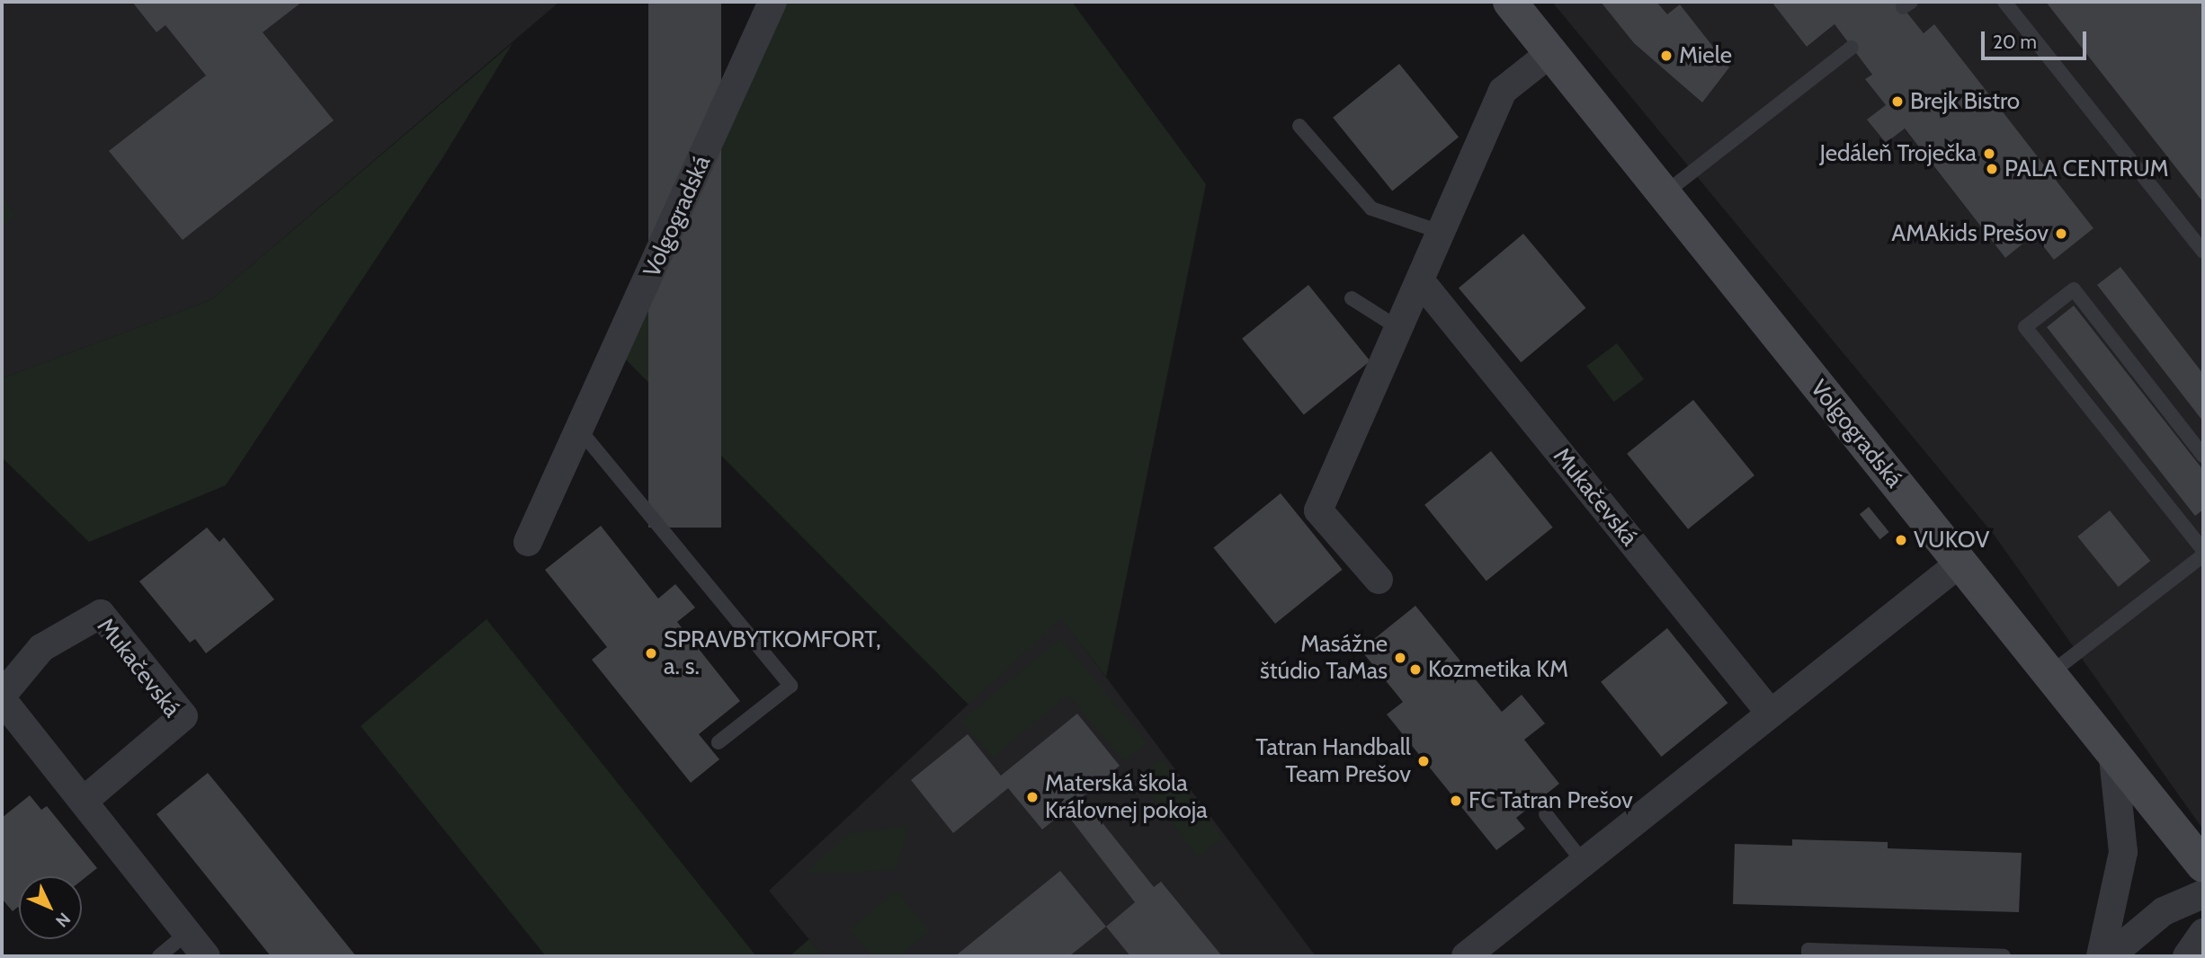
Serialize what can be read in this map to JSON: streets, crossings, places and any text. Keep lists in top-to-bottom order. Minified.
{"streets":{"street":["Volgogradská","Mukačevská"]},"places":["Miele","Brejk Bistro","Jedáleň Troječka","PALA CENTRUM","AMAkids Prešov","VUKOV","SPRAVBYTKOMFORT, a. s.","Masážne štúdio TaMas","Kozmetika KM","Tatran Handball Team Prešov","Materská škola Kráľovnej pokoja","FC Tatran Prešov"],"scale_bar":"20 m","north":"bottom right"}
